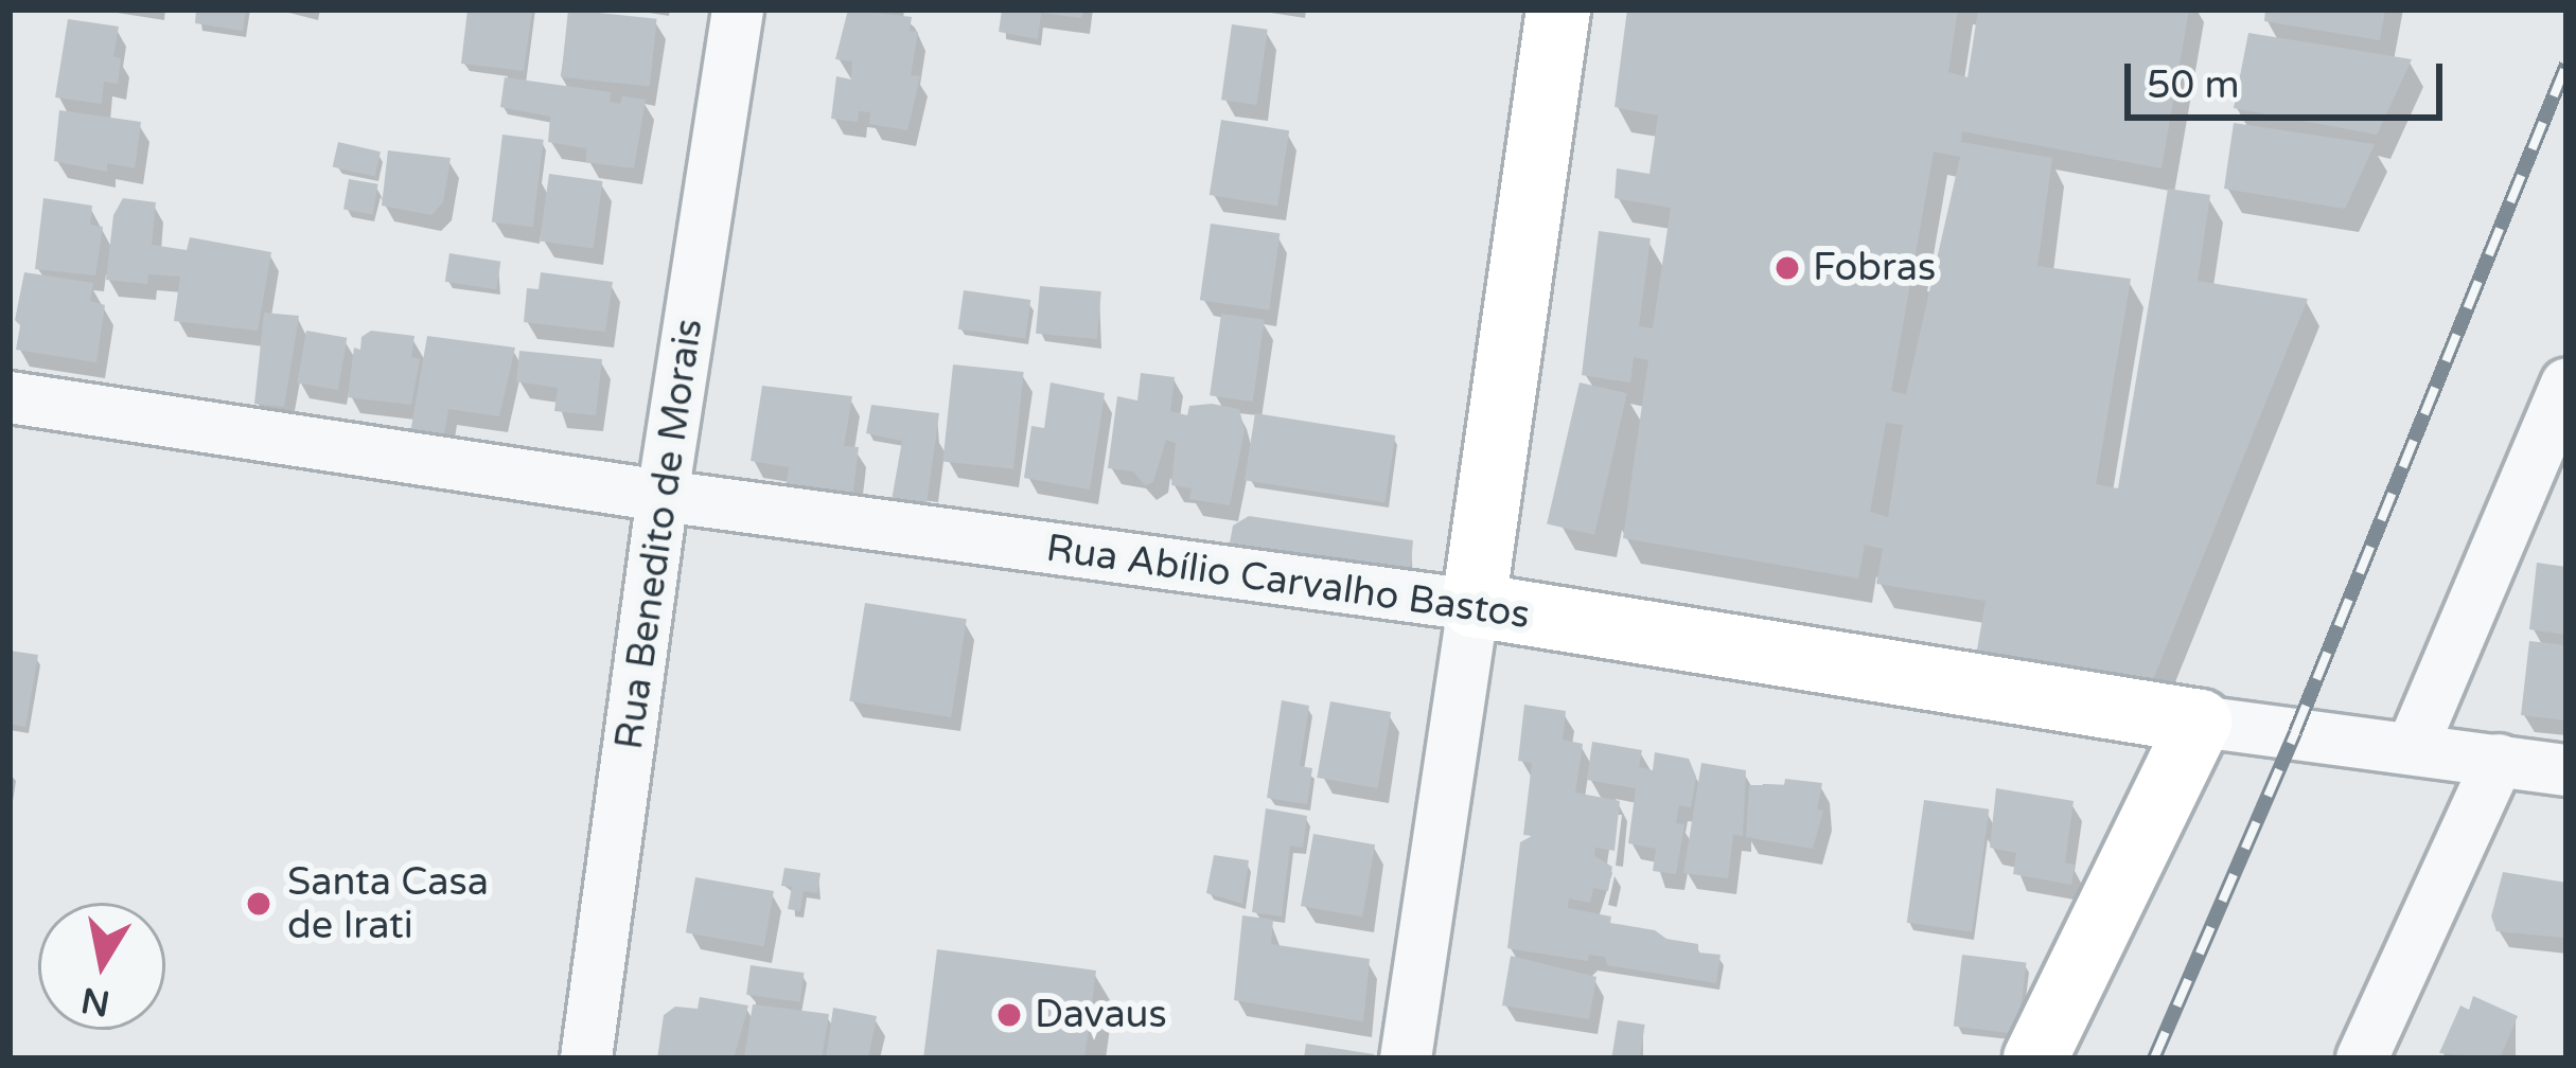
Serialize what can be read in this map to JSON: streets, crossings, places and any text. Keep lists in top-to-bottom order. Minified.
{"streets":{"main road":["Rua Abílio Carvalho Bastos"],"street":["Rua Benedito de Morais"]},"crossings":[["Rua Benedito de Morais","Rua Abílio Carvalho Bastos"]],"places":["Fobras","Santa Casa de Irati","Davaus"],"scale_bar":"50 m","north":"bottom"}
